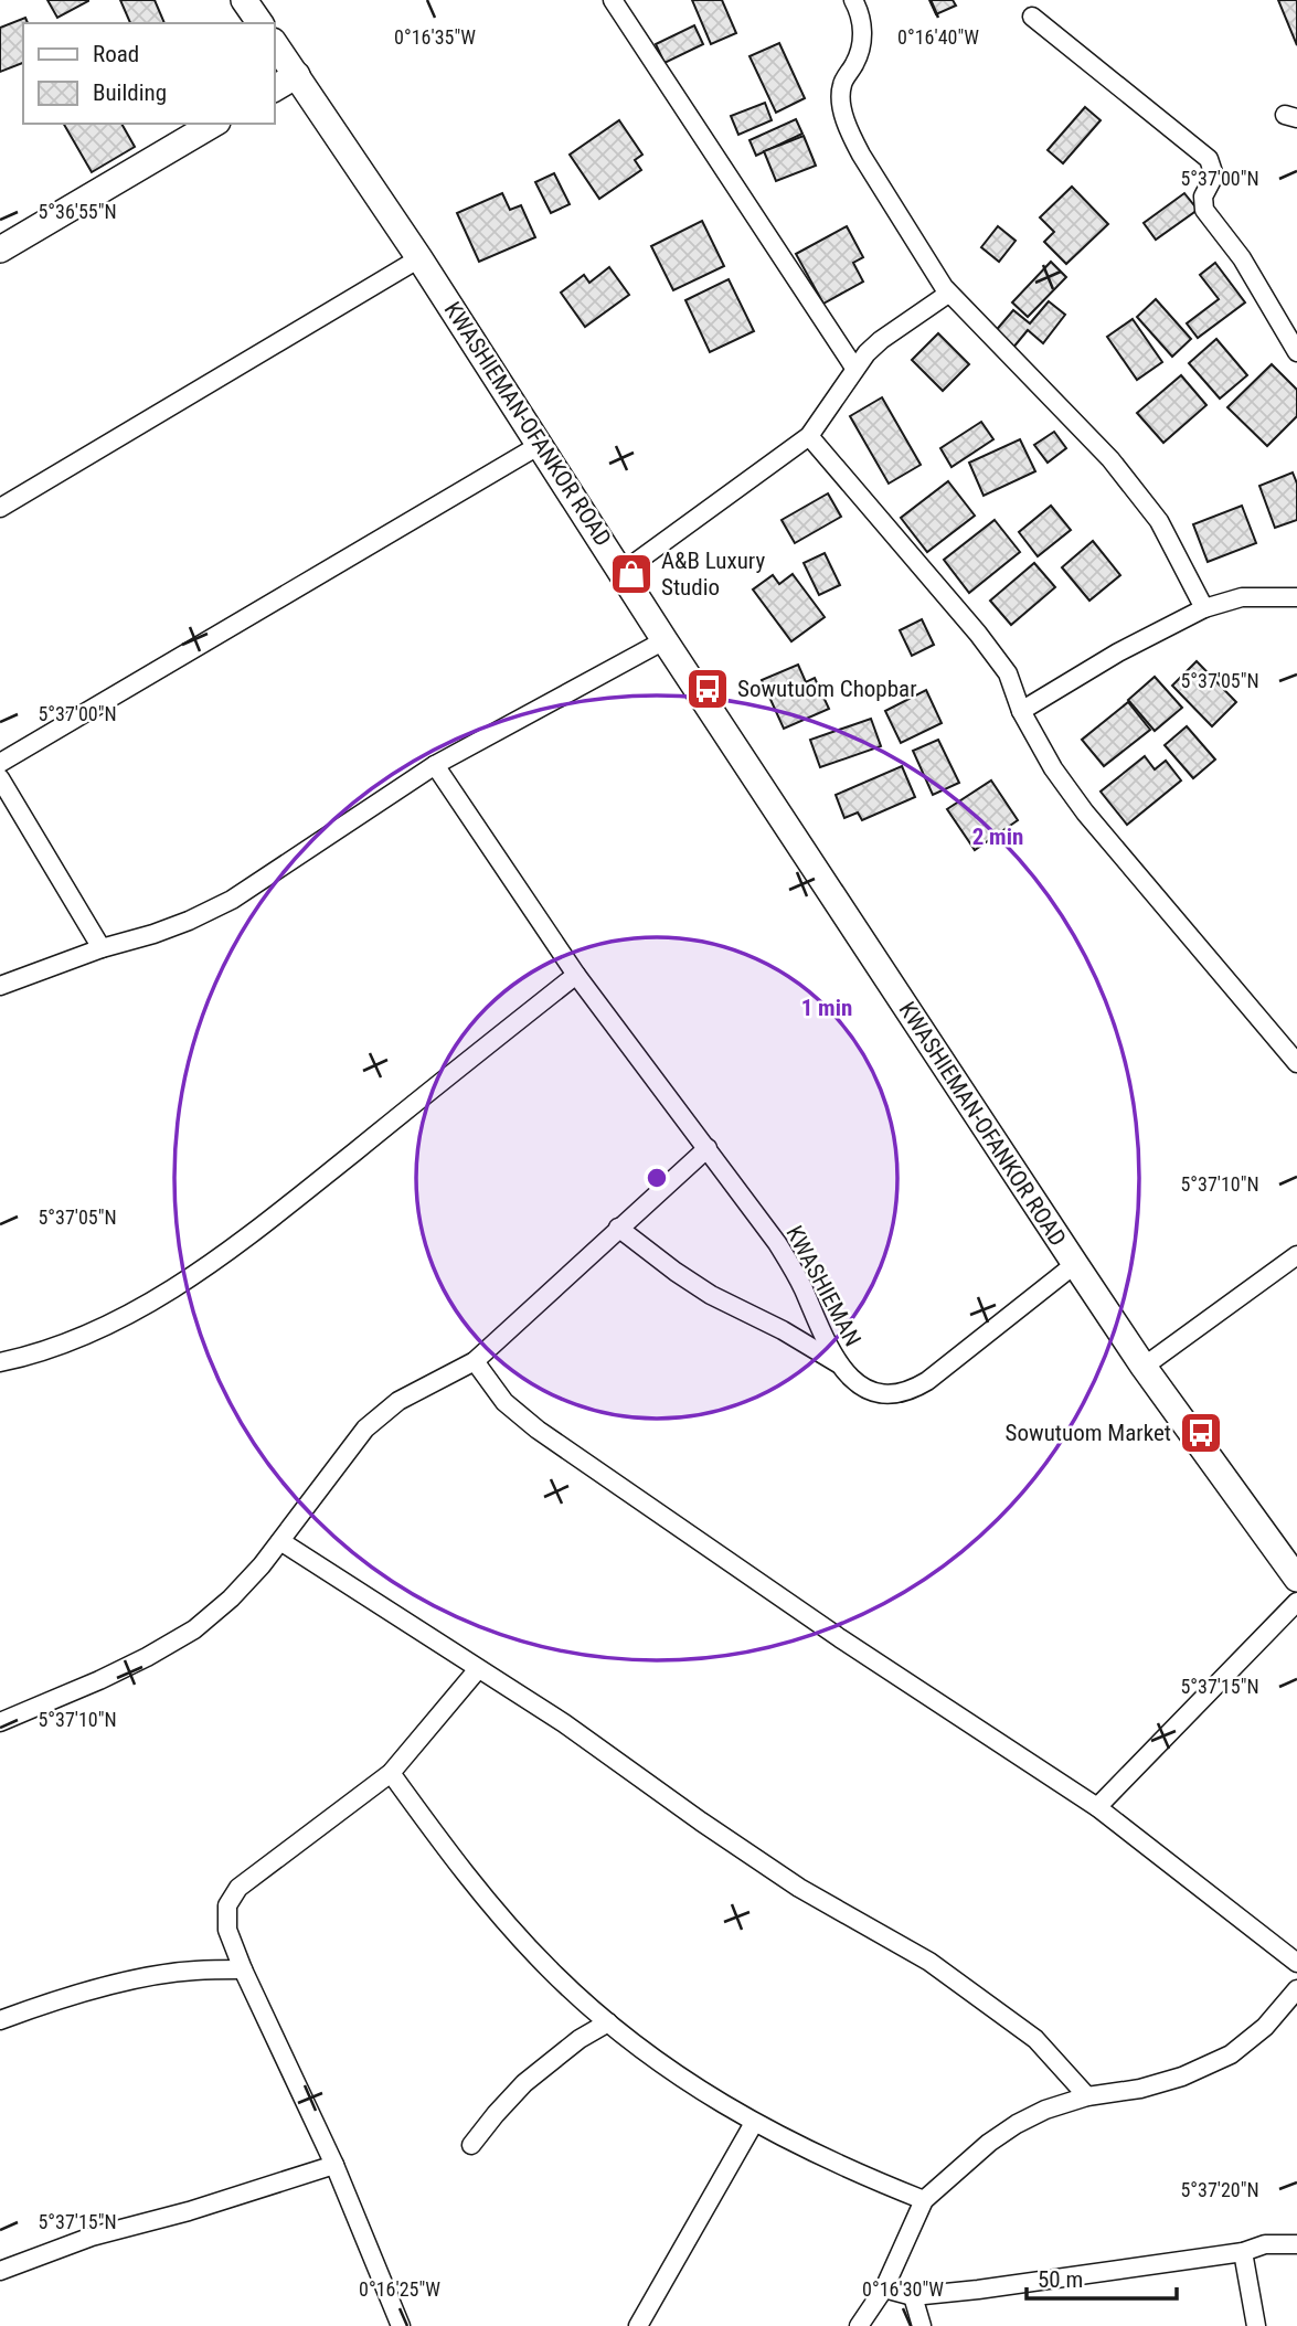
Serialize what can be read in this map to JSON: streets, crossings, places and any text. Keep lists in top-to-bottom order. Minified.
{"streets":{"main road":["KWASHIEMAN-OFANKOR ROAD"],"street":["KWASHIEMAN"]},"crossings":[["KWASHIEMAN-OFANKOR ROAD","KWASHIEMAN"]],"places":{"shop":["A&B Luxury Studio"],"bus stop":["Sowutuom Chopbar","Sowutuom Market"]},"legend":["Road","Building"],"scale_bar":"50 m","coordinates":["0°16'35\"W","0°16'40\"W","5°37'00\"N","5°36'55\"N","5°37'05\"N","5°37'10\"N","5°37'15\"N","5°37'20\"N","0°16'25\"W","0°16'30\"W"],"rings":["2 min","1 min"]}
